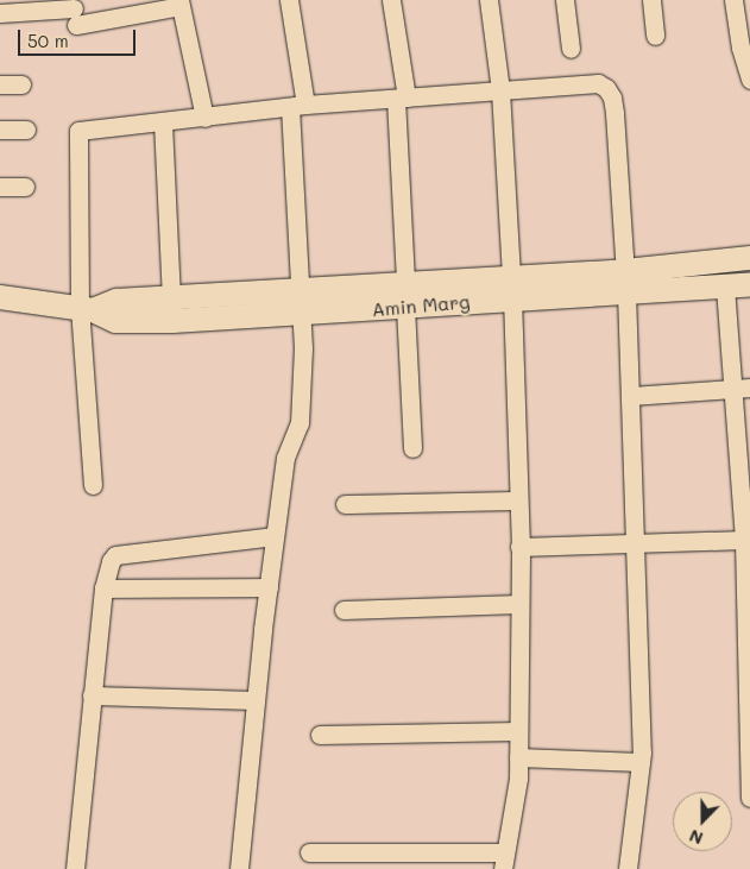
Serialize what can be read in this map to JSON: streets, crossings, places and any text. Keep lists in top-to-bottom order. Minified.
{"streets":{"main road":["Amin Marg"]},"scale_bar":"50 m","north":"bottom"}
